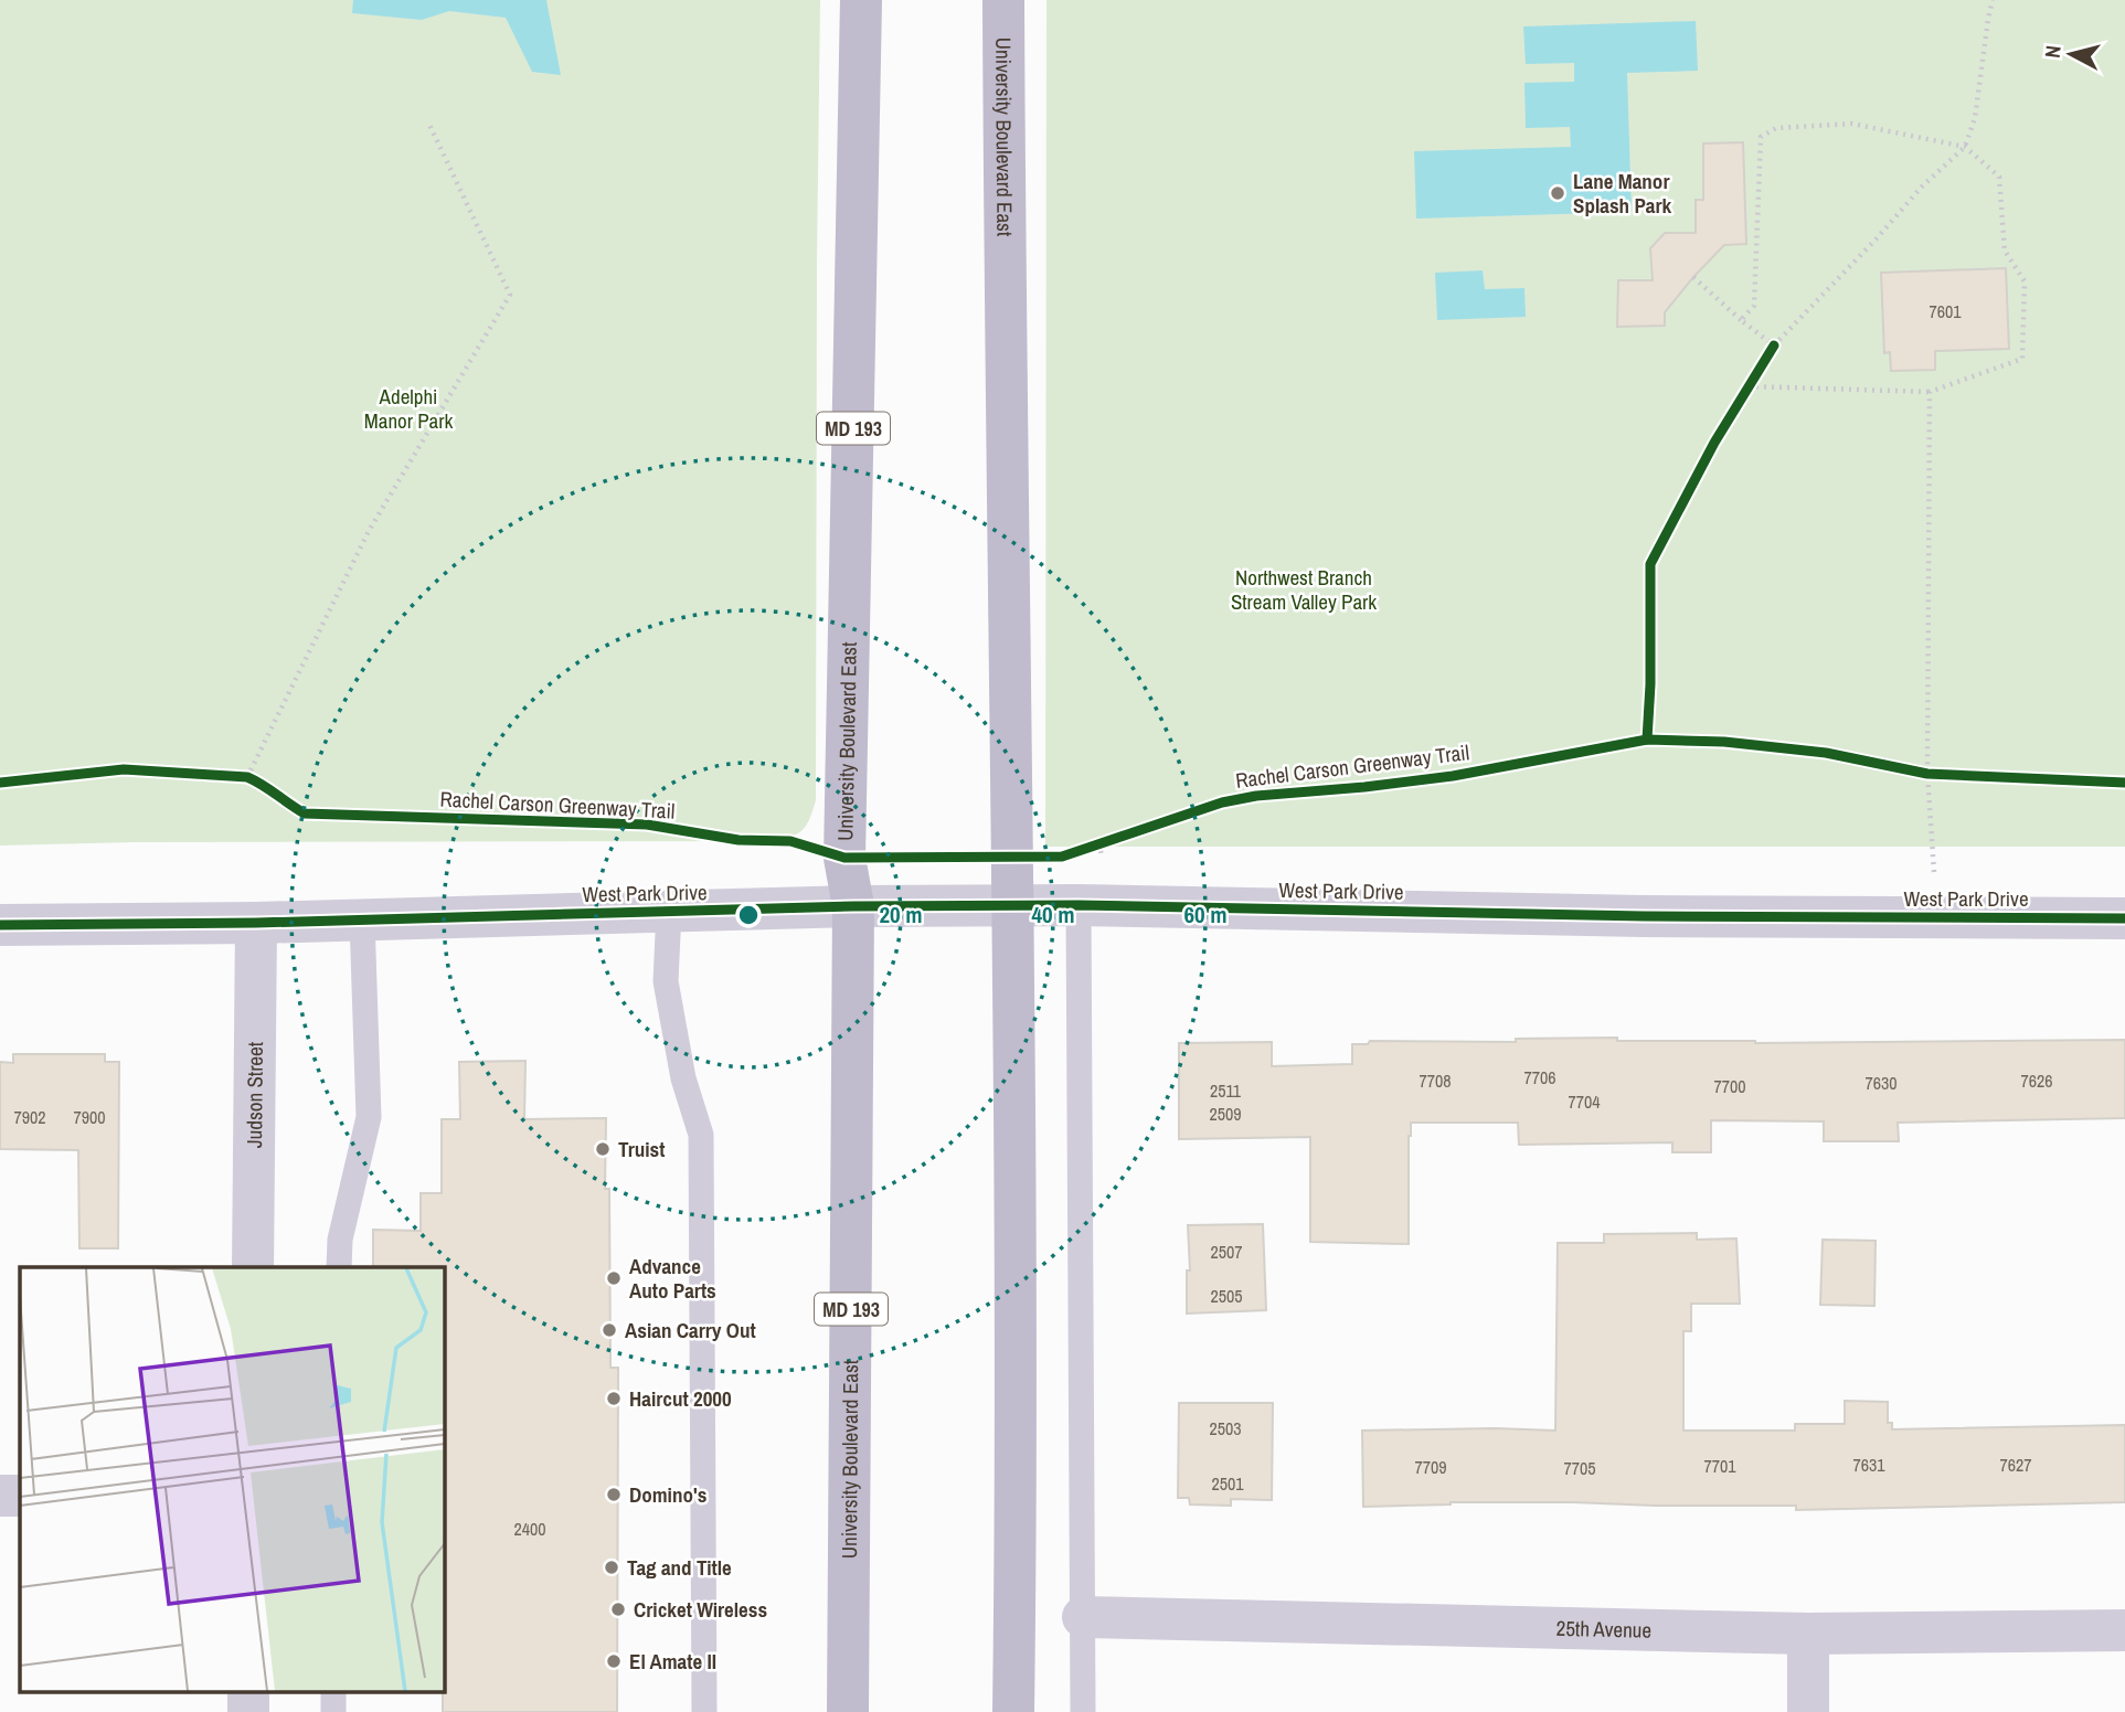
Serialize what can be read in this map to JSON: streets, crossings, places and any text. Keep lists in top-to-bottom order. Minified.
{"streets":{"main road":["University Boulevard East","MD 193"],"street":["West Park Drive","Judson Street","25th Avenue"],"cycle path":["Rachel Carson Greenway Trail"]},"crossings":[["University Boulevard East","West Park Drive"],["West Park Drive","Judson Street"]],"parks":["Adelphi Manor Park","Northwest Branch Stream Valley Park"],"places":["Lane Manor Splash Park","Truist","Advance Auto Parts","Asian Carry Out","Haircut 2000","Domino's","Tag and Title","Cricket Wireless","El Amate II"],"house_numbers":["7601","7706","7708","7626","7630","7700","2511","7704","2509","7902","7900","2507","2505","2503","7631","7627","7701","7709","7705","2501","2400"],"north":"left","rings":["20 m","40 m","60 m"]}
